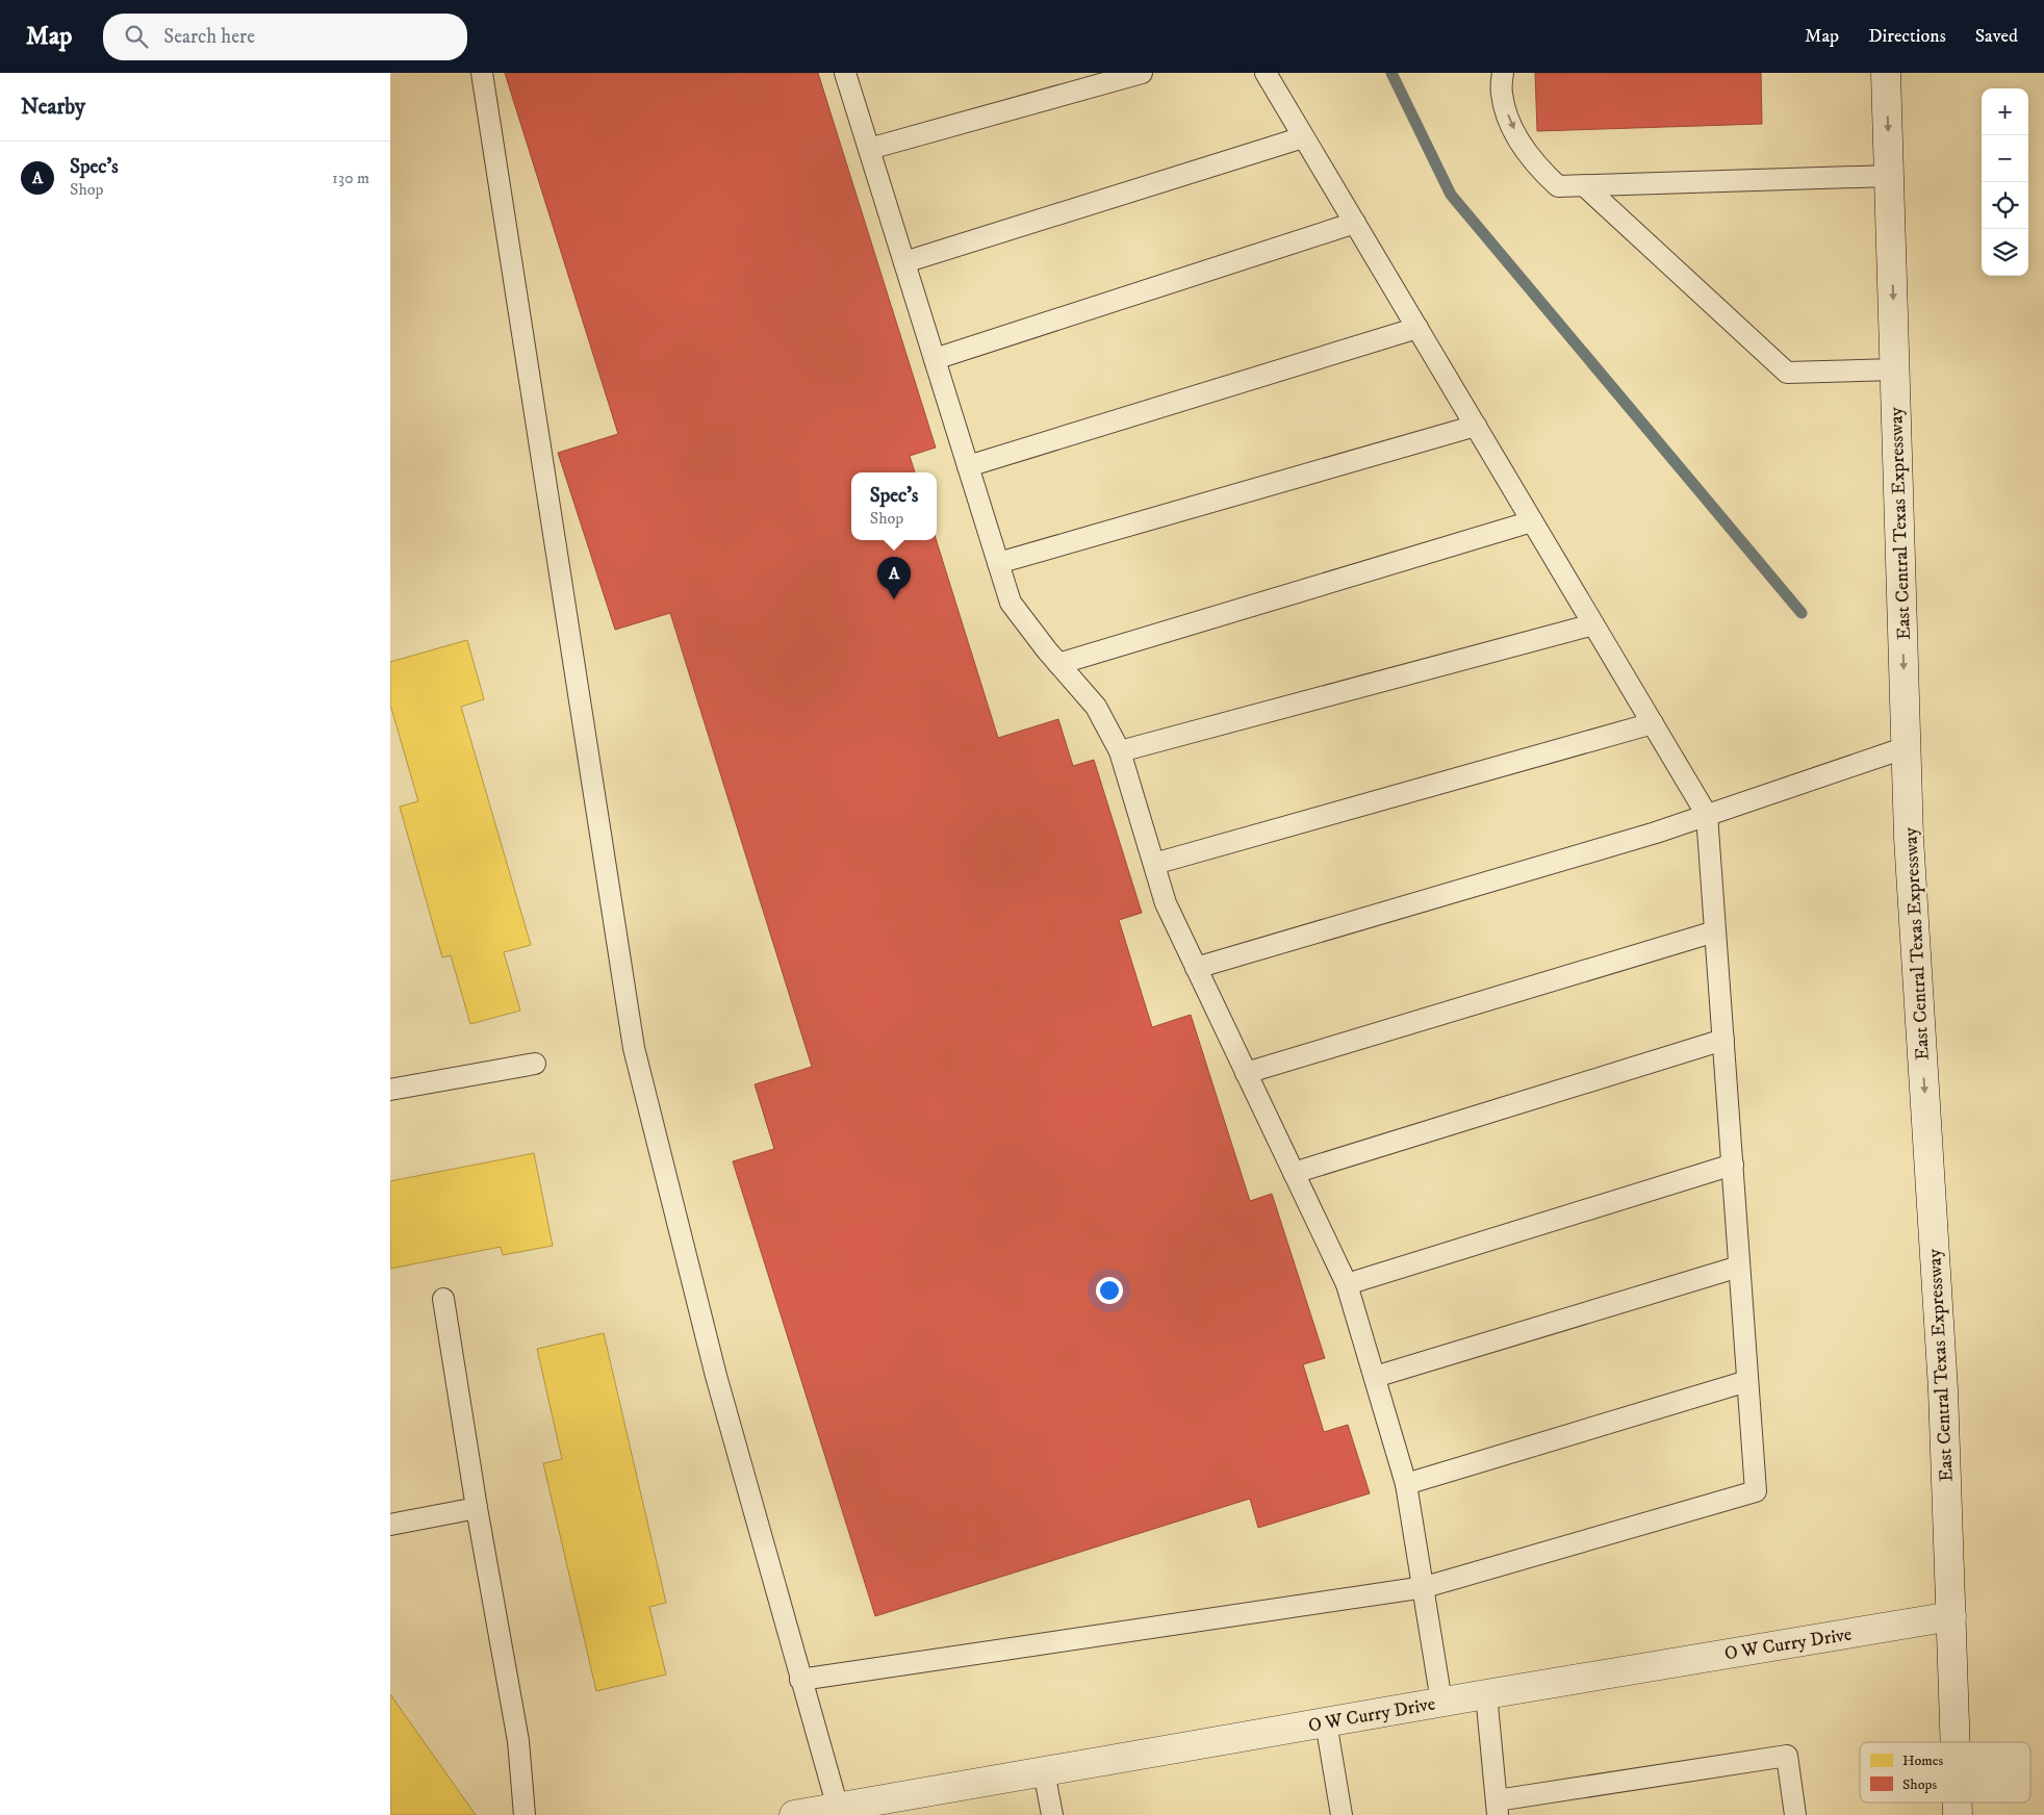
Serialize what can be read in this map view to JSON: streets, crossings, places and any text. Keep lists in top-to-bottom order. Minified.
{"streets":{"main road":["East Central Texas Expressway","O W Curry Drive"]},"crossings":[["East Central Texas Expressway","O W Curry Drive"]],"one_way":["East Central Texas Expressway"],"legend":["Homes","Shops"],"page":{"header":"Map","search":"Search here","nav":["Map","Directions","Saved"],"heading":"Nearby","map_buttons":["+","−"],"list":[{"mark":"A","name":"Spec's","note":"Shop","value":"130 m"}],"popup":["Spec's","Shop"],"pins":"A"}}
